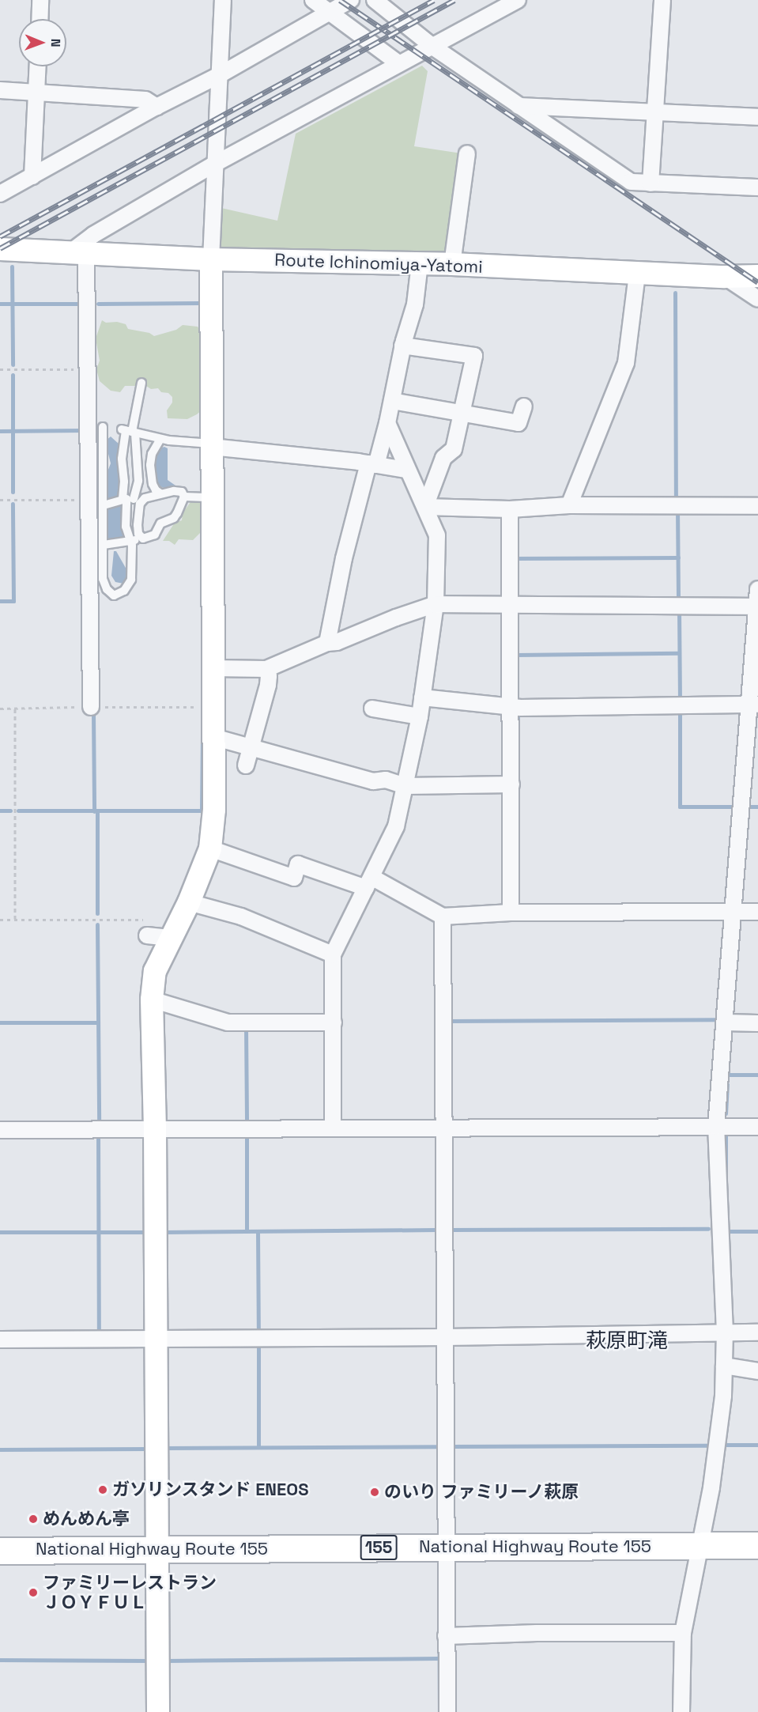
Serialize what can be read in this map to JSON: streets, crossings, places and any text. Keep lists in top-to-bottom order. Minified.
{"streets":{"highway":["National Highway Route 155","155"],"street":["Route Ichinomiya-Yatomi"]},"districts":["萩原町滝"],"places":["ガソリンスタンド ENEOS","のいり ファミリーノ萩原","めんめん亭","ファミリーレストラン ＪＯＹＦＵＬ"],"north":"right"}
